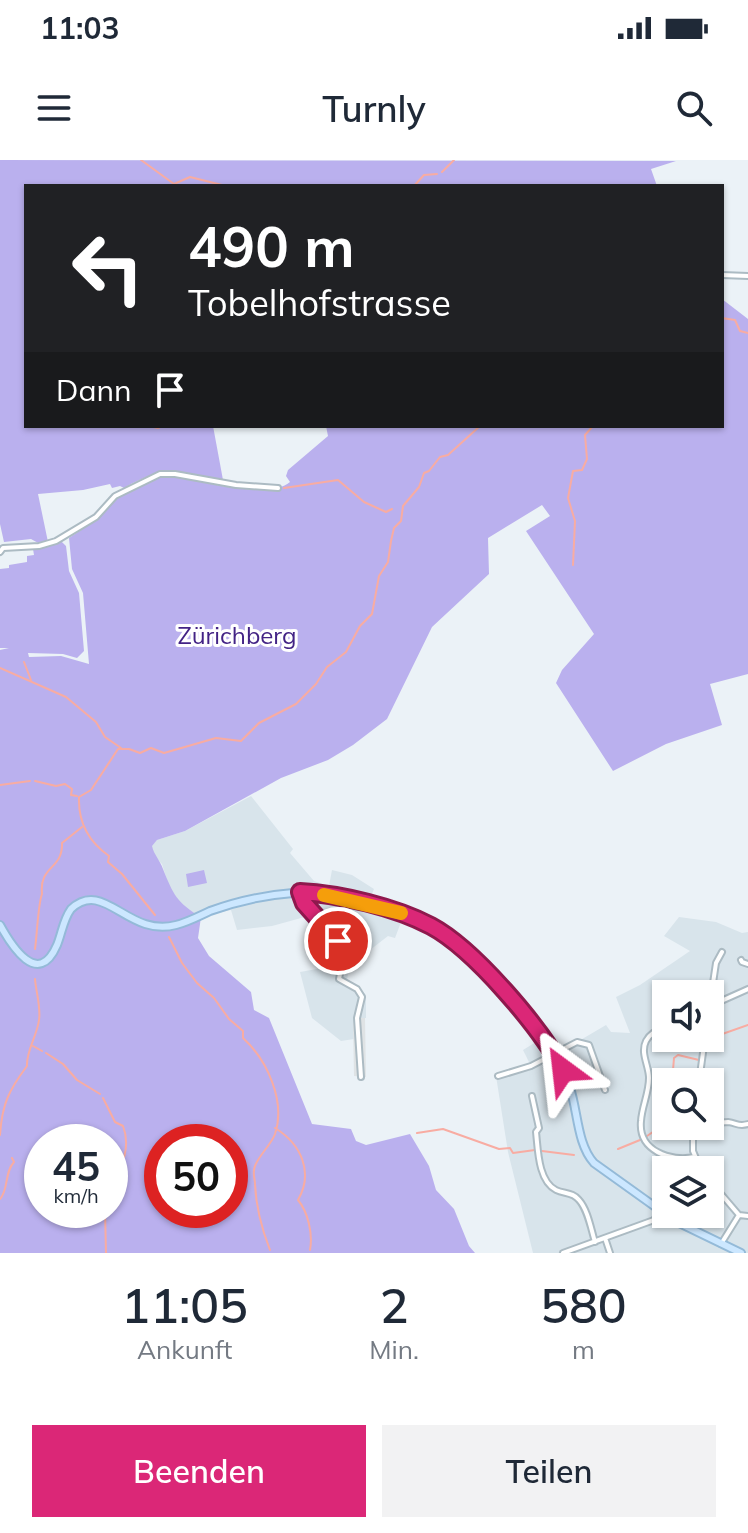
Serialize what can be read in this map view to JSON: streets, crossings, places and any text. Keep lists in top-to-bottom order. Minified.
{"parks":["Zürichberg"],"page":{"status":"11:03","header":"Turnly","turn":["490 m","Tobelhofstrasse"],"then":"Dann","speed":"45 km/h","limit":"50","eta":["11:05","Ankunft","2","Min.","580","m"],"buttons":["Beenden","Teilen"]}}
